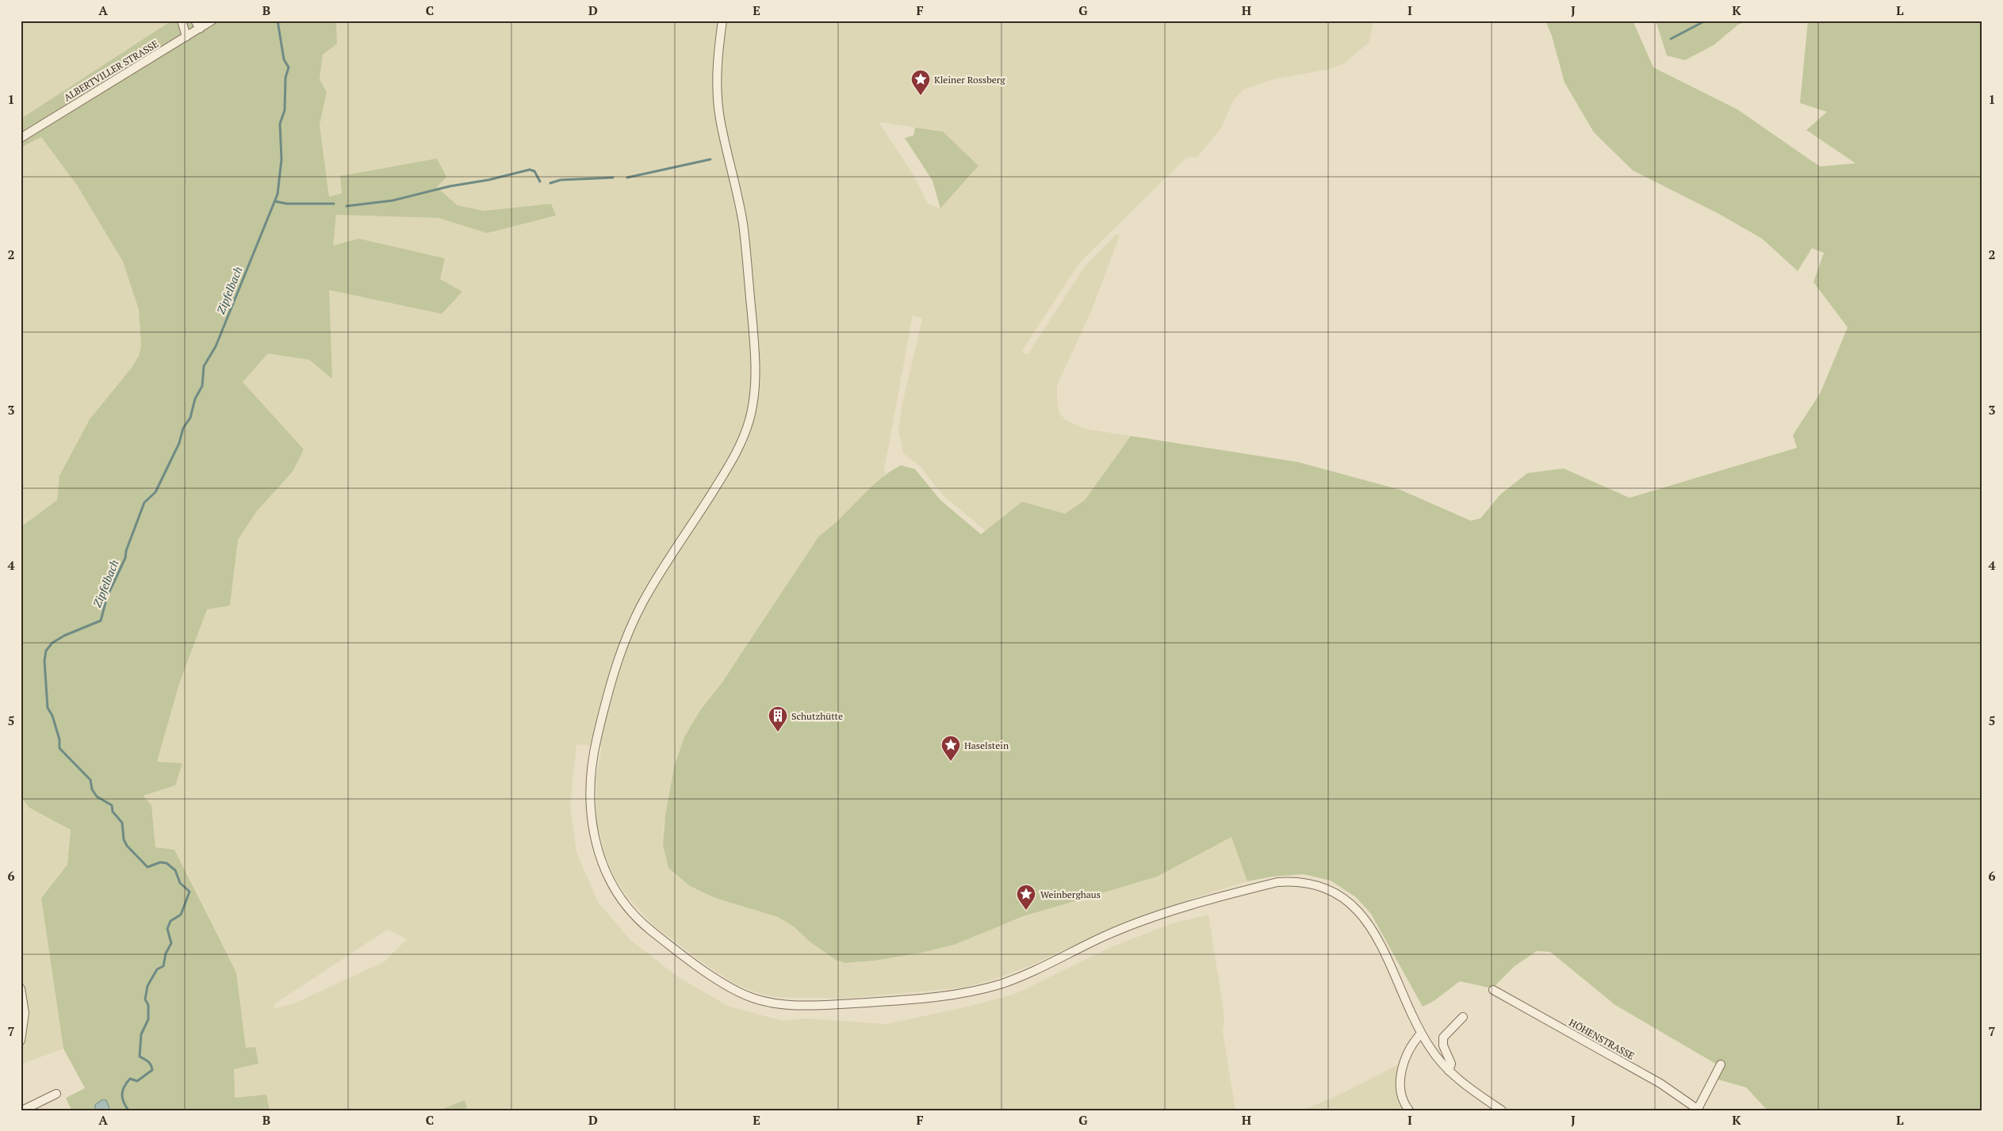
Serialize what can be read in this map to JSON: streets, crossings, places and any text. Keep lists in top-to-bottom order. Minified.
{"streets":{"street":["ALBERTVILLER STRASSE","HÖHENSTRASSE"]},"water":["Zipfelbach"],"places":{"place":["Kleiner Rossberg","Haselstein","Weinberghaus"],"building":["Schutzhütte"]},"grid":{"columns":["A","B","C","D","E","F","G","H","I","J","K","L"],"rows":["1","2","3","4","5","6","7"]}}
